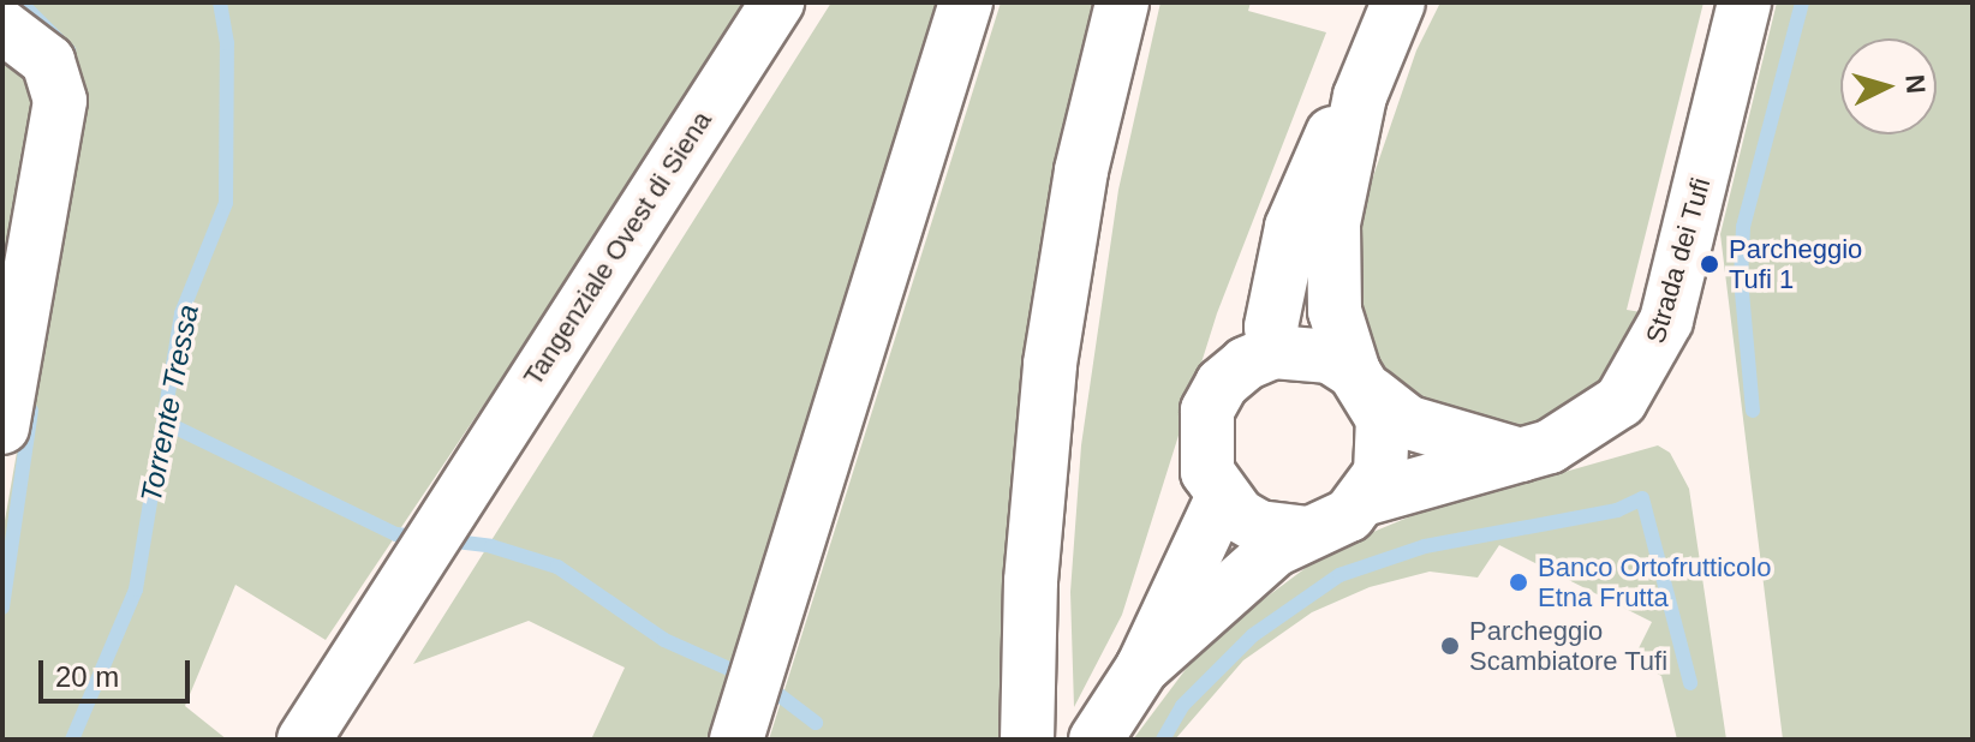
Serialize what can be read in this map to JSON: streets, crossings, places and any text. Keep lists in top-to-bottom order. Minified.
{"streets":{"main road":["Tangenziale Ovest di Siena","Strada dei Tufi"]},"water":["Torrente Tressa"],"places":["Parcheggio Tufi 1","Banco Ortofrutticolo Etna Frutta","Parcheggio Scambiatore Tufi"],"scale_bar":"20 m","north":"right"}
